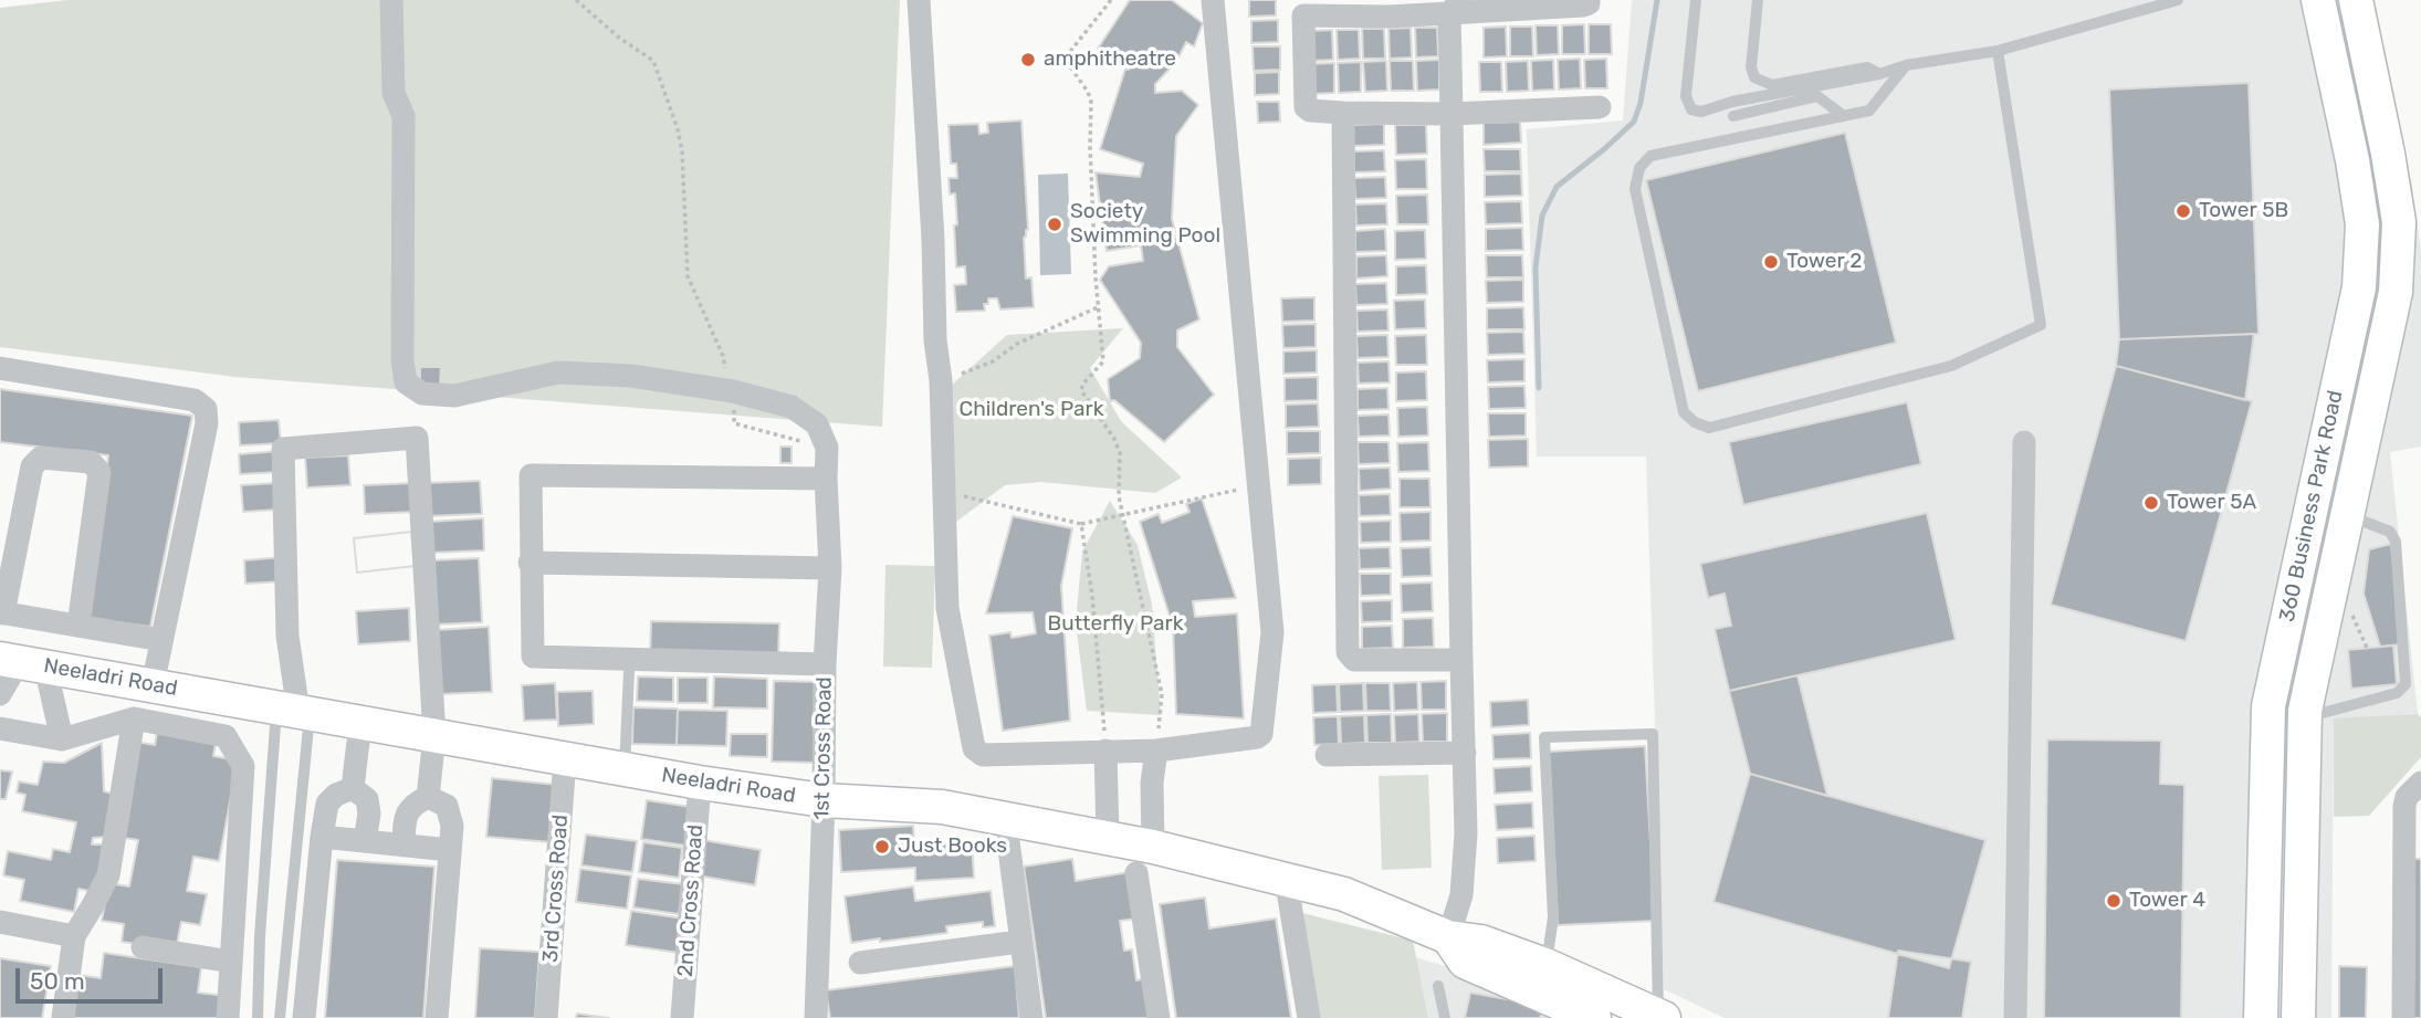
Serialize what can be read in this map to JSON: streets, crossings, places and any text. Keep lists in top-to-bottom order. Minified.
{"streets":{"main road":["360 Business Park Road","Neeladri Road"],"street":["1st Cross Road","3rd Cross Road","2nd Cross Road"]},"crossings":[["Neeladri Road","1st Cross Road"],["Neeladri Road","3rd Cross Road"],["Neeladri Road","2nd Cross Road"]],"parks":["Children's Park","Butterfly Park"],"places":["amphitheatre","Tower 5B","Society Swimming Pool","Tower 2","Tower 5A","Just Books","Tower 4"],"scale_bar":"50 m"}
